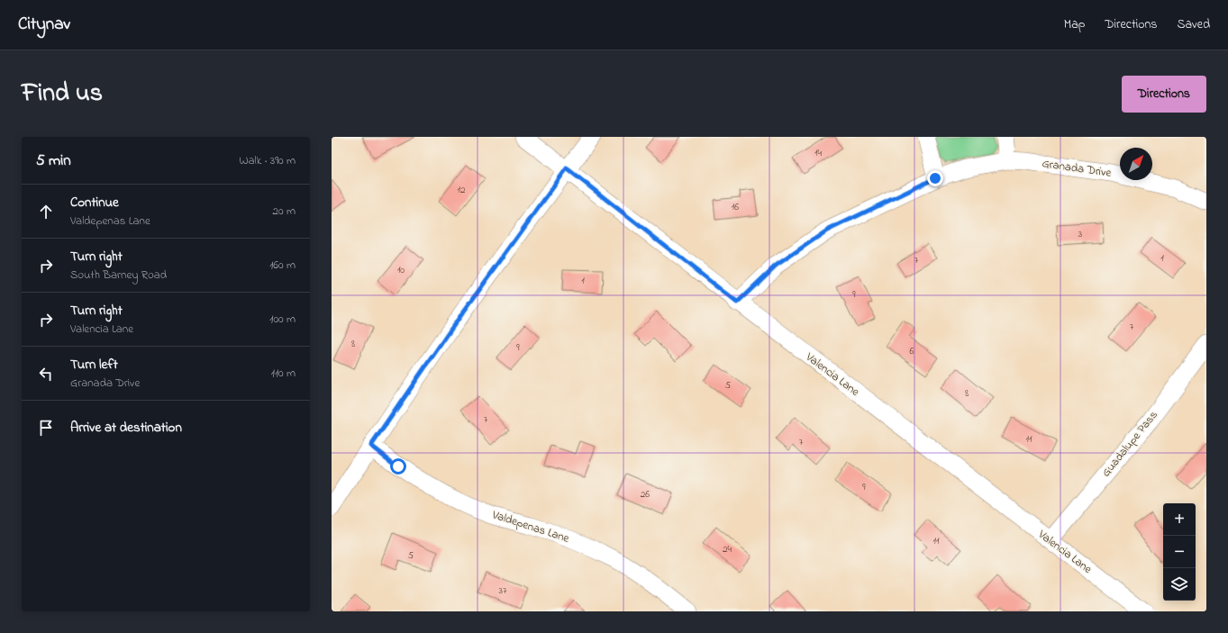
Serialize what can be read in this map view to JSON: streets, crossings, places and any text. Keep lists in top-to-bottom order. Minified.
{"streets":{"street":["Granada Drive","Valencia Lane","Guadalupe Pass","Valdepenas Lane"]},"crossings":[["Granada Drive","Valencia Lane"],["Valencia Lane","Guadalupe Pass"]],"house_numbers":["14","12","16","3","1","7","10","1","9","7","8","9","6","5","8","7","11","7","9","26","11","24","5","37"],"north":"top right","page":{"header":"Citynav","nav":["Map","Directions","Saved"],"title":"Find us","buttons":"Directions","heading":["5 min","Walk · 390 m"],"list":[["Continue","Valdepenas Lane","20 m"],["Turn right","South Barney Road","160 m"],["Turn right","Valencia Lane","100 m"],["Turn left","Granada Drive","110 m"],"Arrive at destination"],"map_buttons":["+","−"]}}
